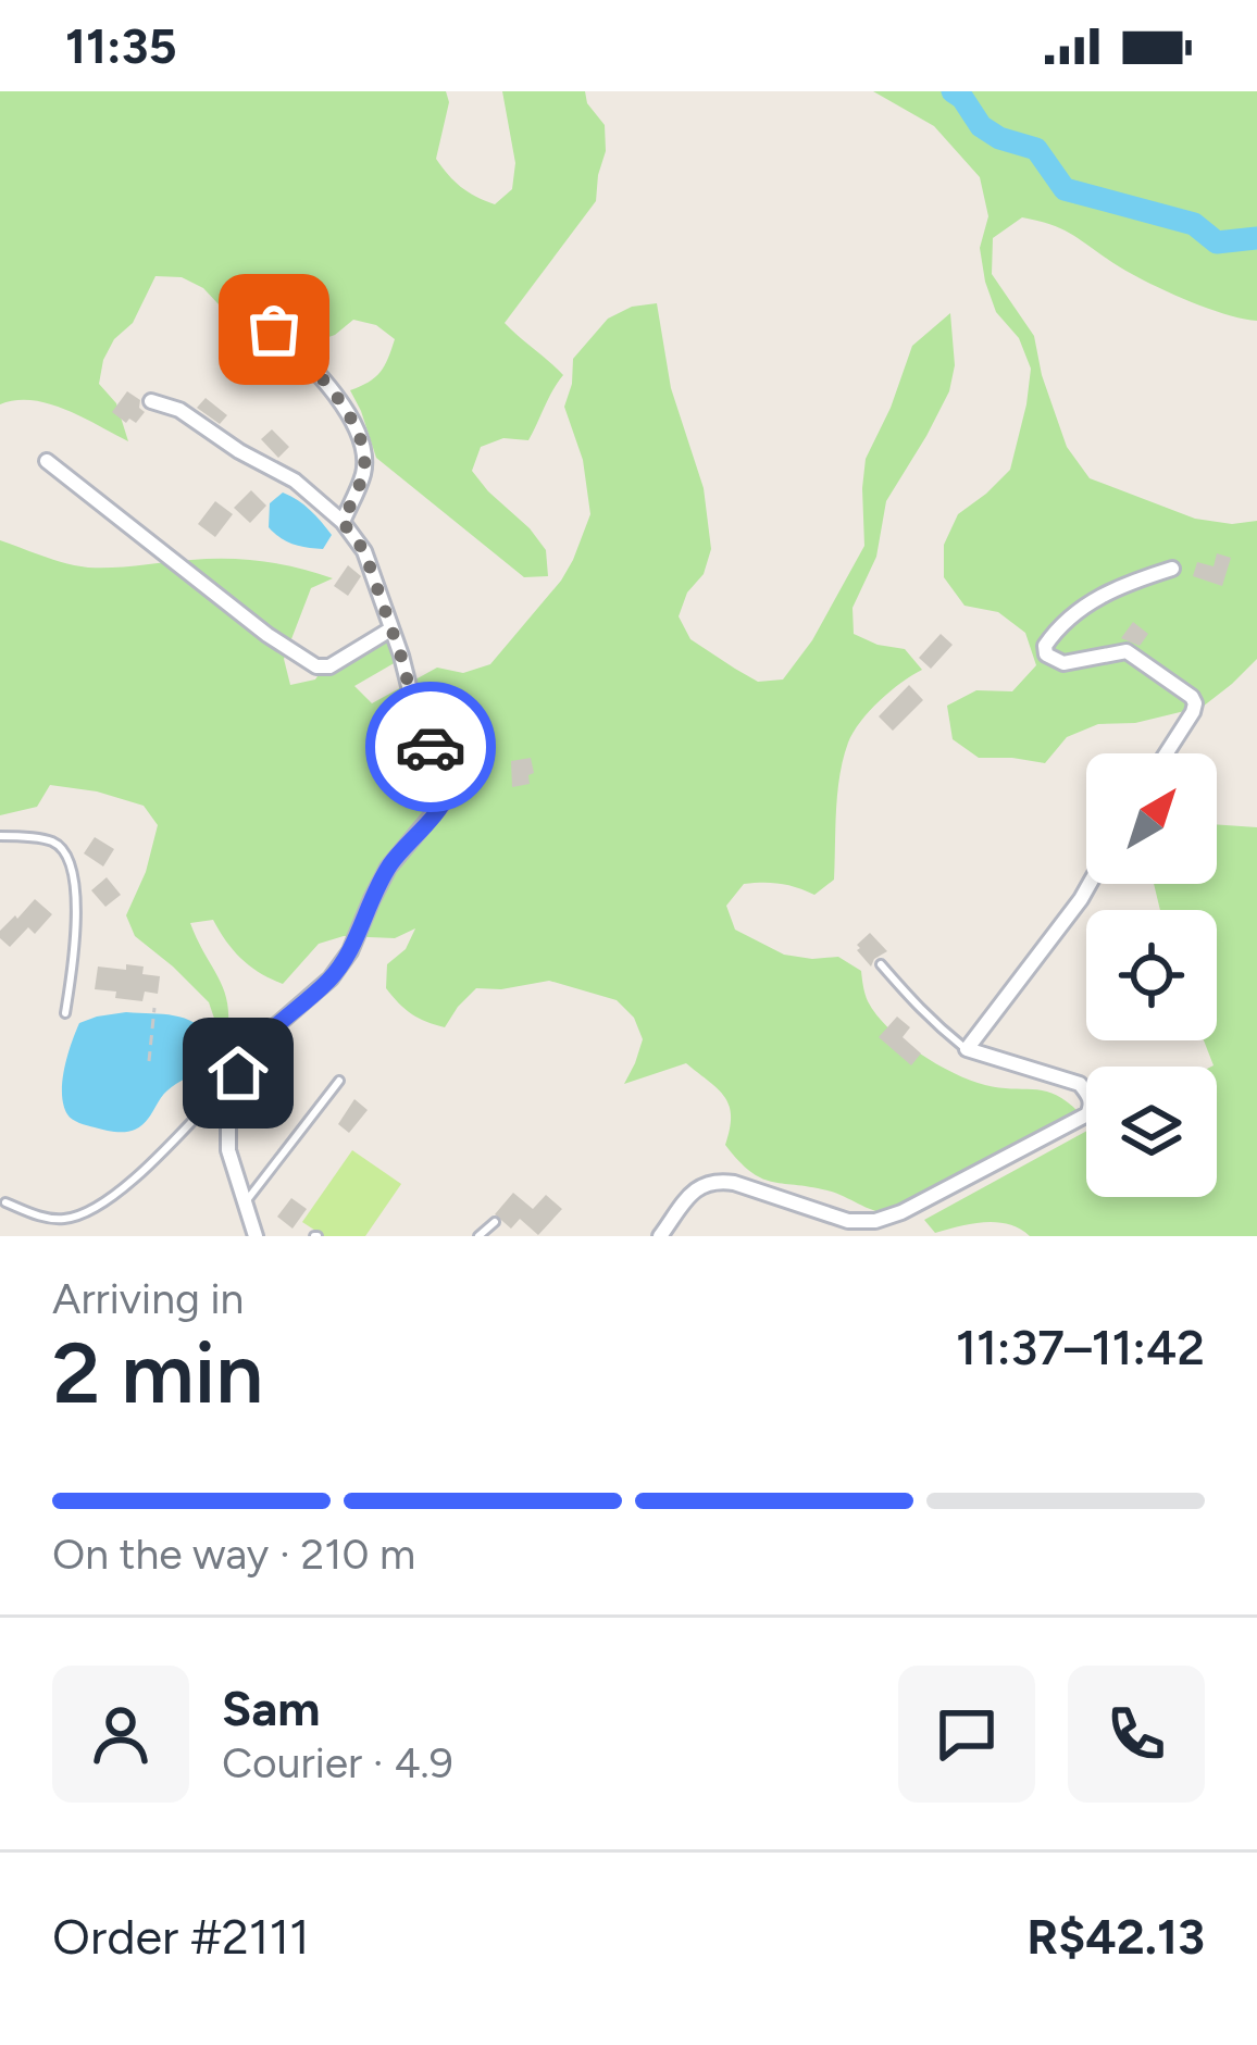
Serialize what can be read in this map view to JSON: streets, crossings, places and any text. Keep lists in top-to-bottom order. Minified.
{"north":"top right","page":{"status":"11:35","heading":["2 min","Arriving in","11:37–11:42"],"panel":["Sam","Courier · 4.9","Order #2111","R$42.13"],"bar":"On the way · 210 m"}}
